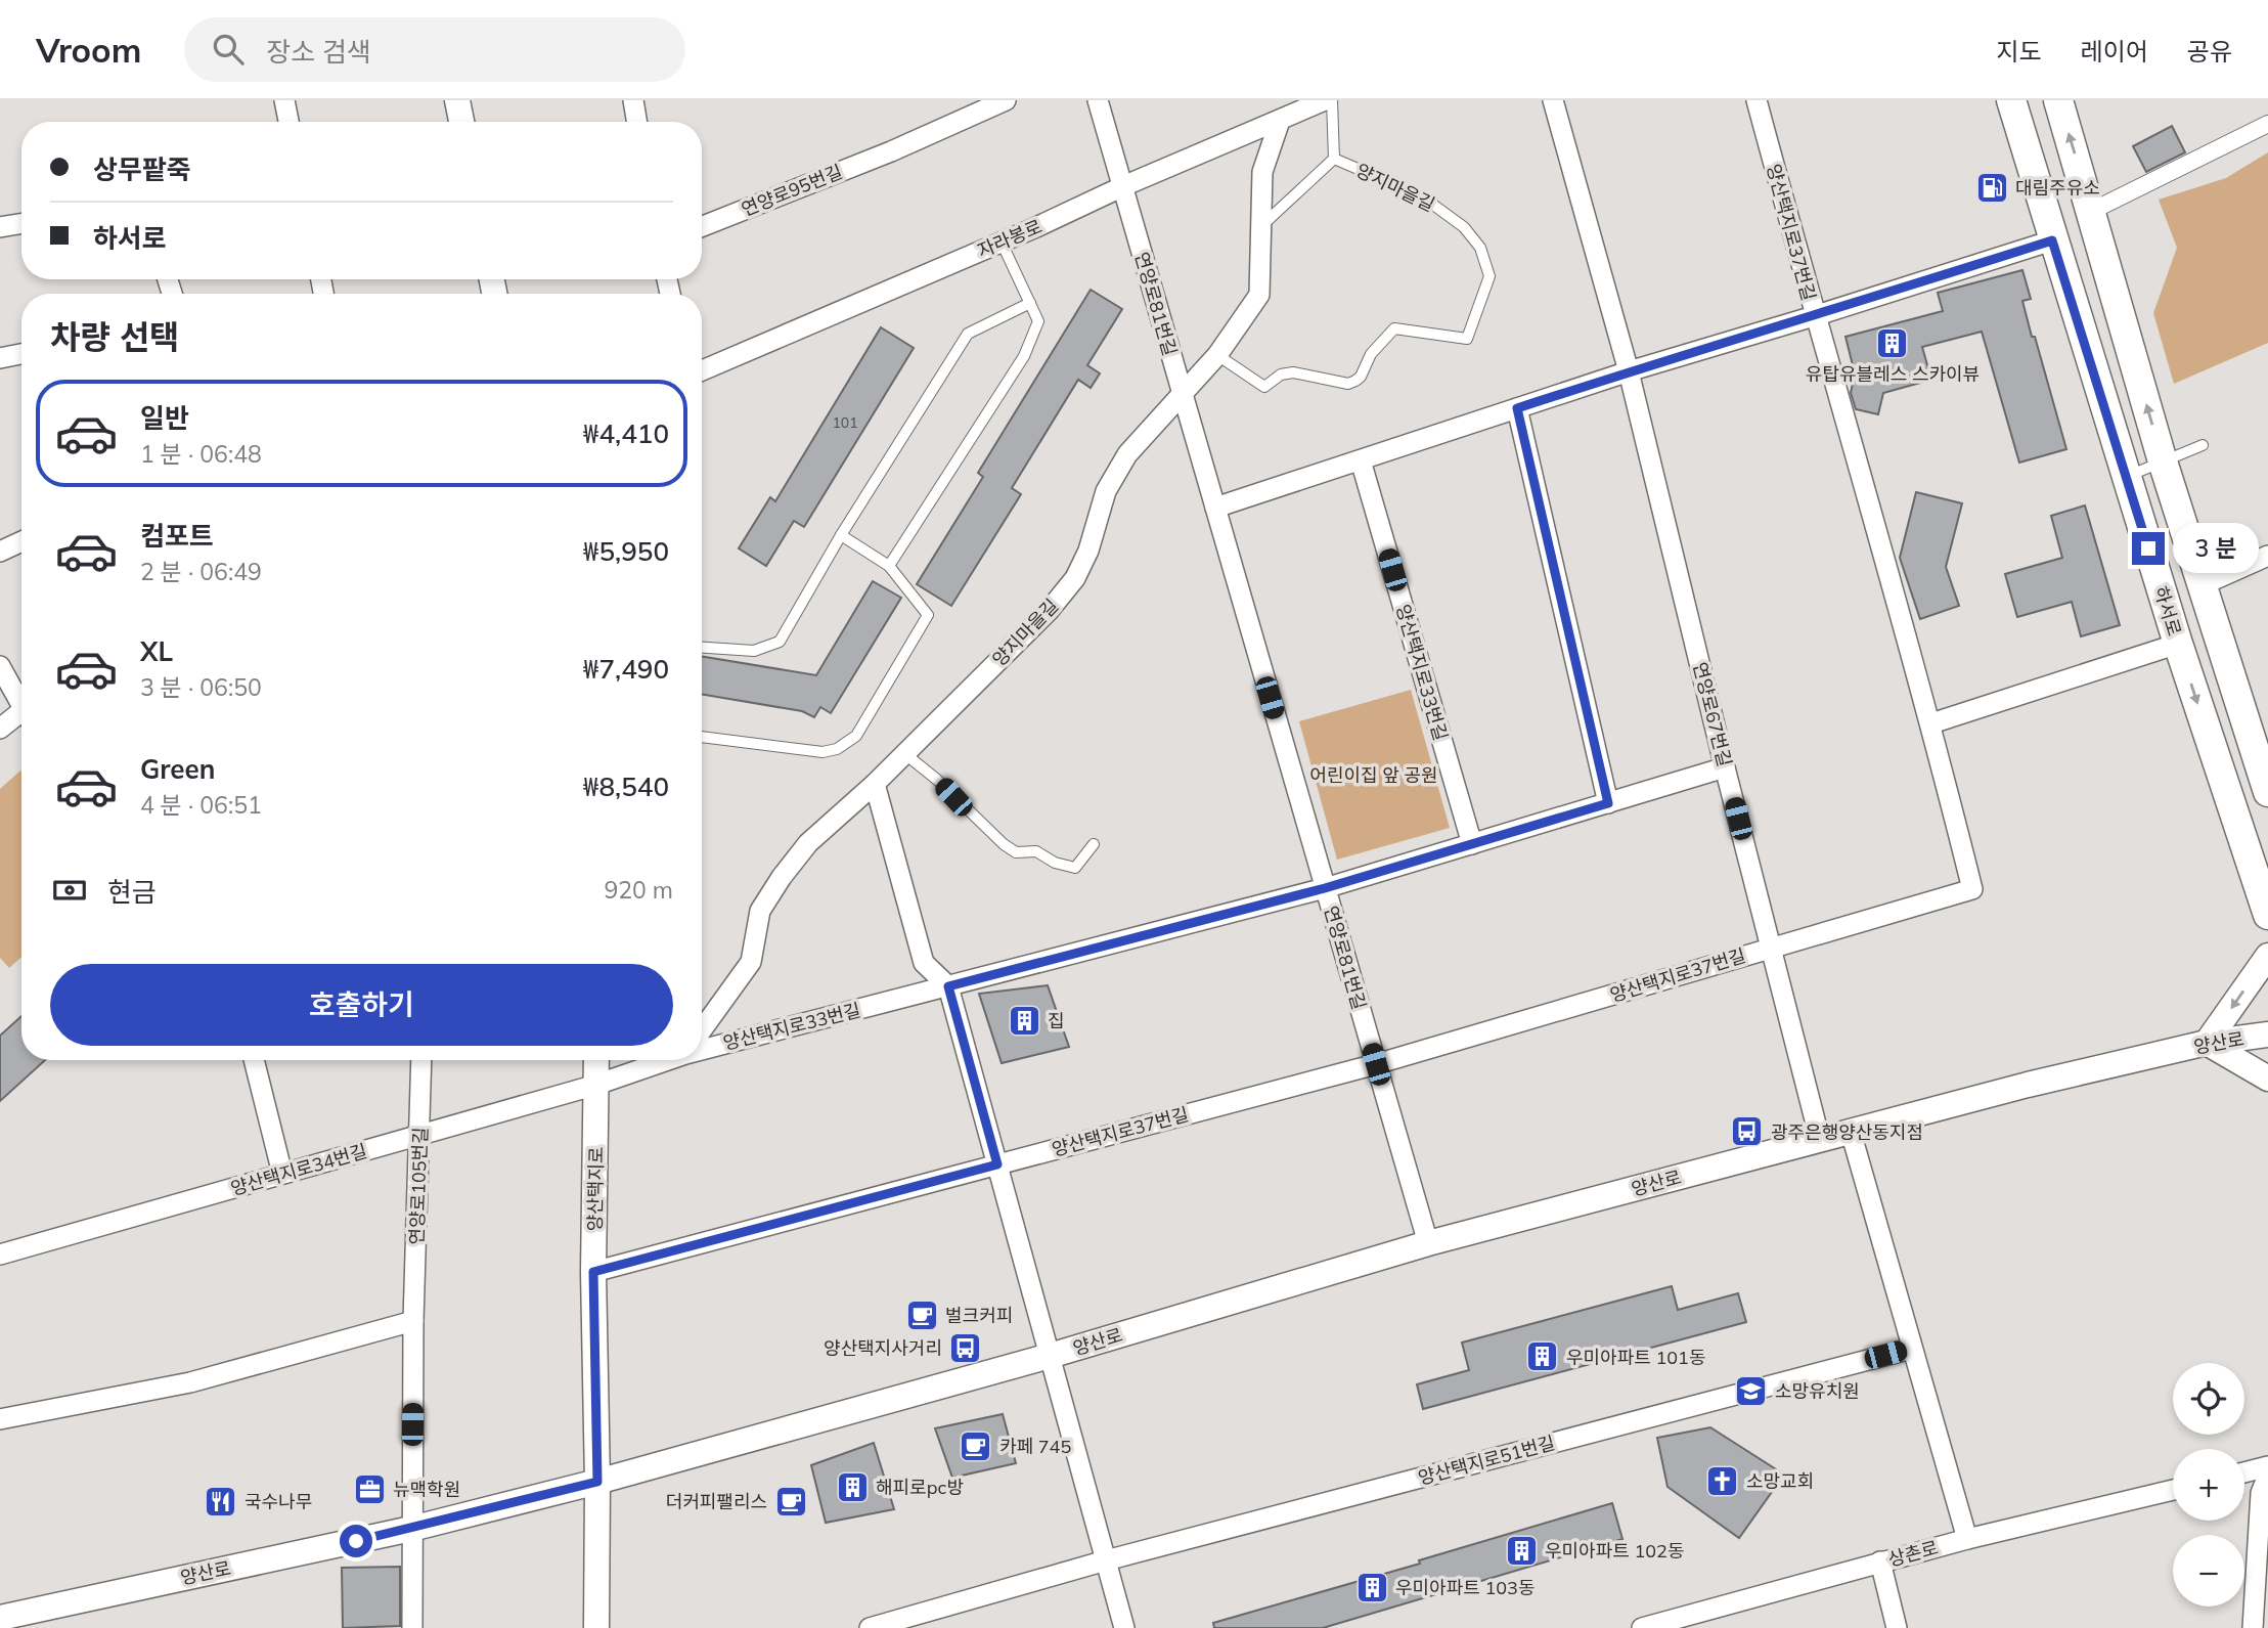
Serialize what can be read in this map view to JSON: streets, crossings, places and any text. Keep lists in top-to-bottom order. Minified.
{"streets":{"main road":["하서로"],"street":["양지마을길","연양로95번길","양산택지로37번길","자라봉로","연양로81번길","양산택지로33번길","연양로67번길","양산로","양산택지로34번길","연양로105번길","양산택지로","양산택지로51번길","상촌로"]},"crossings":[["양지마을길","연양로81번길"],["양산택지로37번길","연양로81번길"],["양산택지로37번길","연양로67번길"],["양산택지로37번길","양산택지로"],["자라봉로","연양로81번길"],["연양로81번길","양산택지로33번길"],["연양로81번길","양산로"],["양산택지로33번길","연양로67번길"],["양산택지로33번길","양산택지로34번길"],["양산택지로33번길","양산택지로"],["연양로67번길","양산로"],["양산로","연양로105번길"],["양산로","양산택지로"],["양산로","양산택지로51번길"],["양산택지로34번길","연양로105번길"],["양산택지로34번길","양산택지로"]],"parks":["어린이집 앞 공원"],"places":{"fuel station":["대림주유소"],"building":["유탑유블레스 스카이뷰","집","우미아파트 101동","해피로pc방","우미아파트 102동","우미아파트 103동"],"bus stop":["광주은행양산동지점","양산택지사거리"],"cafe":["벌크커피","카페 745","더커피팰리스"],"school or university":["소망유치원"],"church":["소망교회"],"office":["뉴맥학원"],"restaurant":["국수나무"]},"house_numbers":["101"],"page":{"header":"Vroom","search":"장소 검색","nav":["지도","레이어","공유"],"banner":["상무팥죽","하서로"],"heading":"차량 선택","list":[{"name":"일반","note":"1 분 · 06:48","value":"₩4,410"},{"name":"컴포트","note":"2 분 · 06:49","value":"₩5,950"},{"name":"XL","note":"3 분 · 06:50","value":"₩7,490"},{"name":"Green","note":"4 분 · 06:51","value":"₩8,540"}],"bubble":"3 분","pay":["현금","920 m"],"buttons":"호출하기","map_buttons":["+","−"]}}
